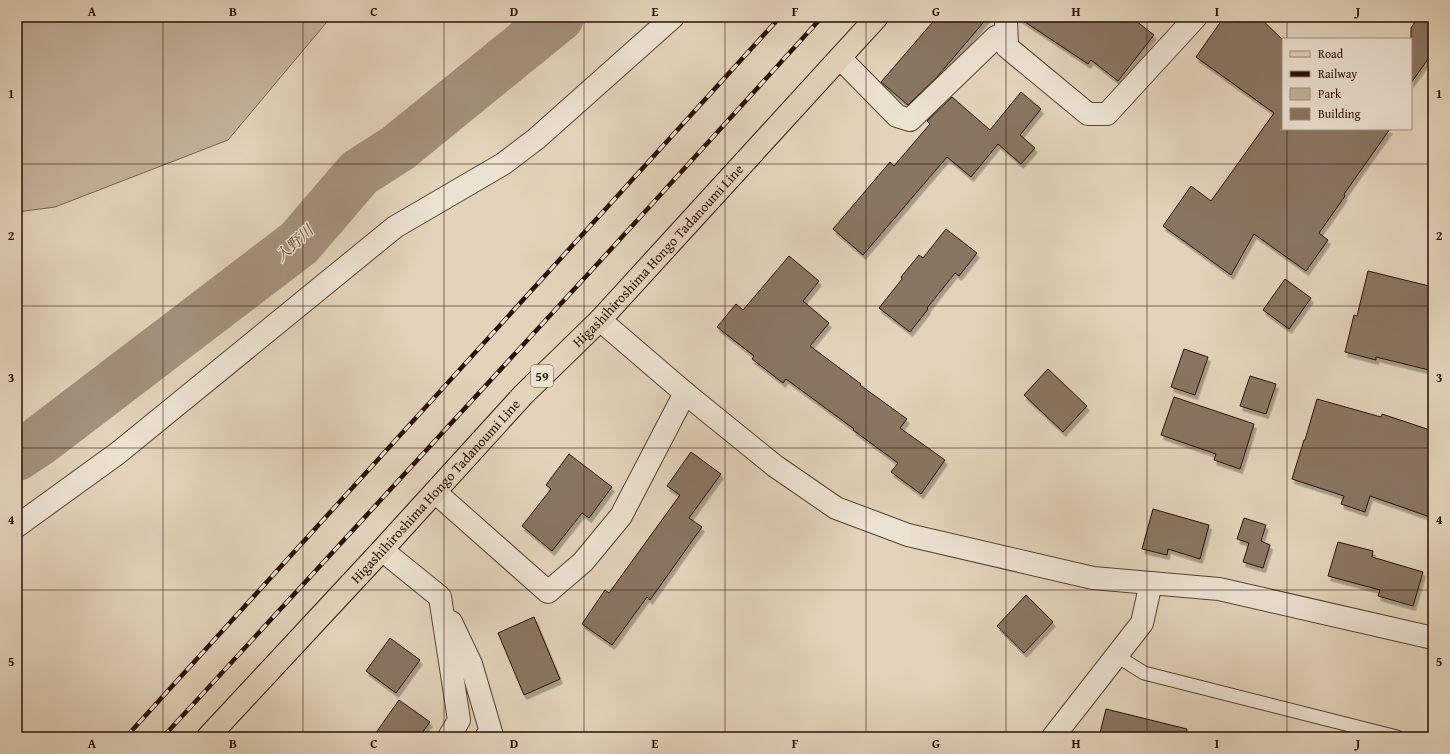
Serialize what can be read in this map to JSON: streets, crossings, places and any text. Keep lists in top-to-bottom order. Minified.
{"streets":{"main road":["Higashihiroshima Hongo Tadanoumi Line","59"]},"water":["入野川"],"legend":["Road","Railway","Park","Building"],"grid":{"columns":["A","B","C","D","E","F","G","H","I","J"],"rows":["1","2","3","4","5"]}}
